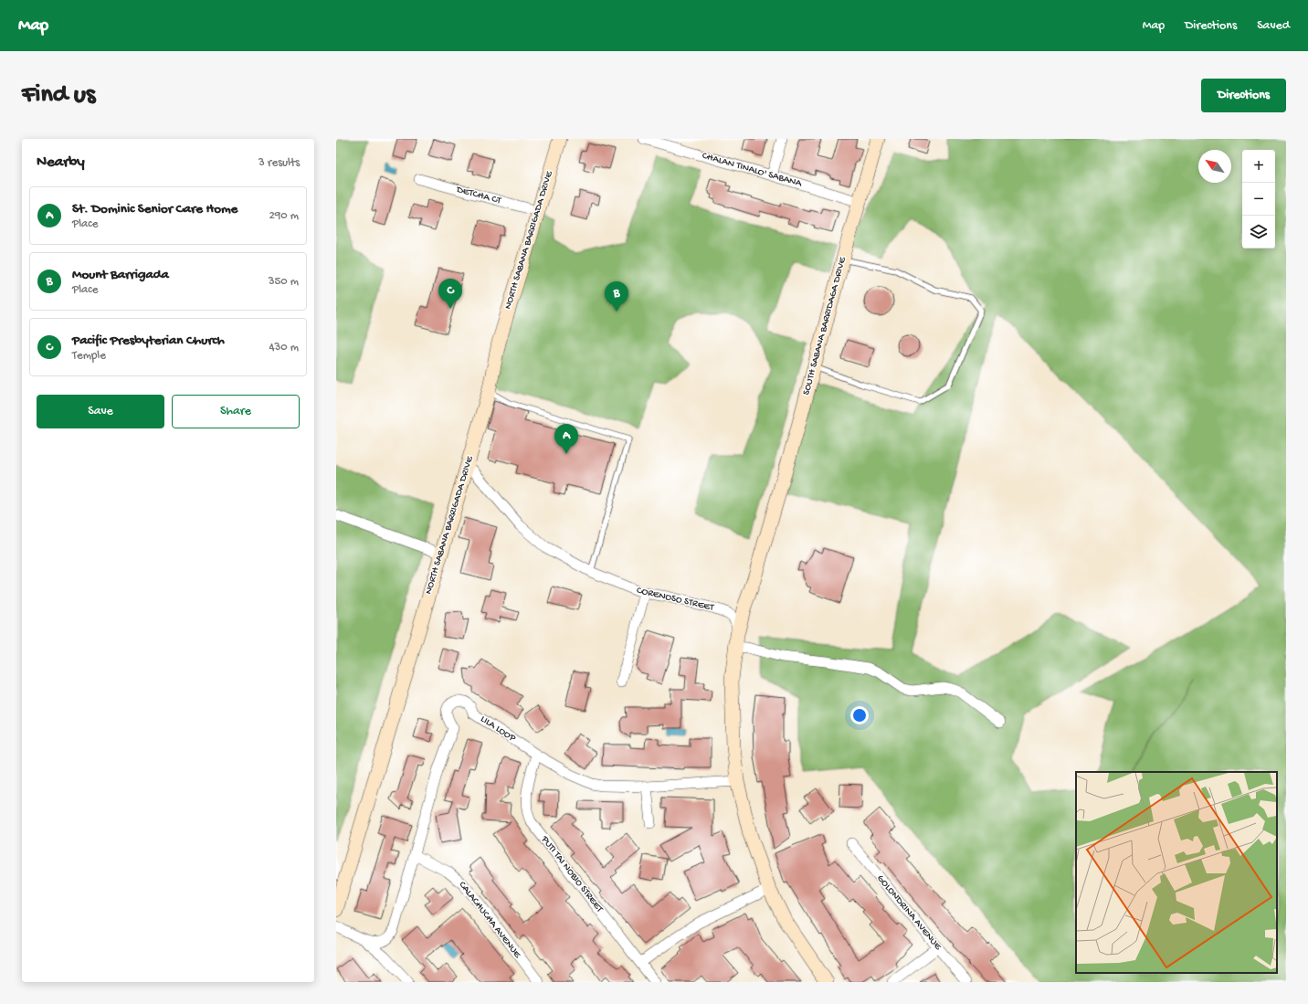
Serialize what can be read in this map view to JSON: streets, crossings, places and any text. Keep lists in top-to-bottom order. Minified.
{"streets":{"main road":["NORTH SABANA BARRIGADA DRIVE","SOUTH SABANA BARRIDAGA DRIVE"],"street":["CHALAN TINALO' SABANA","DETCHA CT","CORENOSO STREET","LILA LOOP","PUTI TAI NOBIO STREET","GOLONDRINA AVENUE","CALACHUCHA AVENUE"]},"crossings":[["CHALAN TINALO' SABANA","SOUTH SABANA BARRIDAGA DRIVE"],["DETCHA CT","NORTH SABANA BARRIGADA DRIVE"],["NORTH SABANA BARRIGADA DRIVE","CORENOSO STREET"],["SOUTH SABANA BARRIDAGA DRIVE","CORENOSO STREET"],["SOUTH SABANA BARRIDAGA DRIVE","LILA LOOP"],["LILA LOOP","PUTI TAI NOBIO STREET"],["LILA LOOP","CALACHUCHA AVENUE"]],"north":"top left","page":{"header":"Map","nav":["Map","Directions","Saved"],"buttons":["Directions",["Save","Share"]],"title":"Find us","heading":["Nearby","3 results"],"map_buttons":["+","−"],"list":[{"mark":"A","name":"St. Dominic Senior Care Home","note":"Place","value":"290 m"},{"mark":"B","name":"Mount Barrigada","note":"Place","value":"350 m"},{"mark":"C","name":"Pacific Presbyterian Church","note":"Temple","value":"430 m"}],"pins":["C","B","A"]}}
